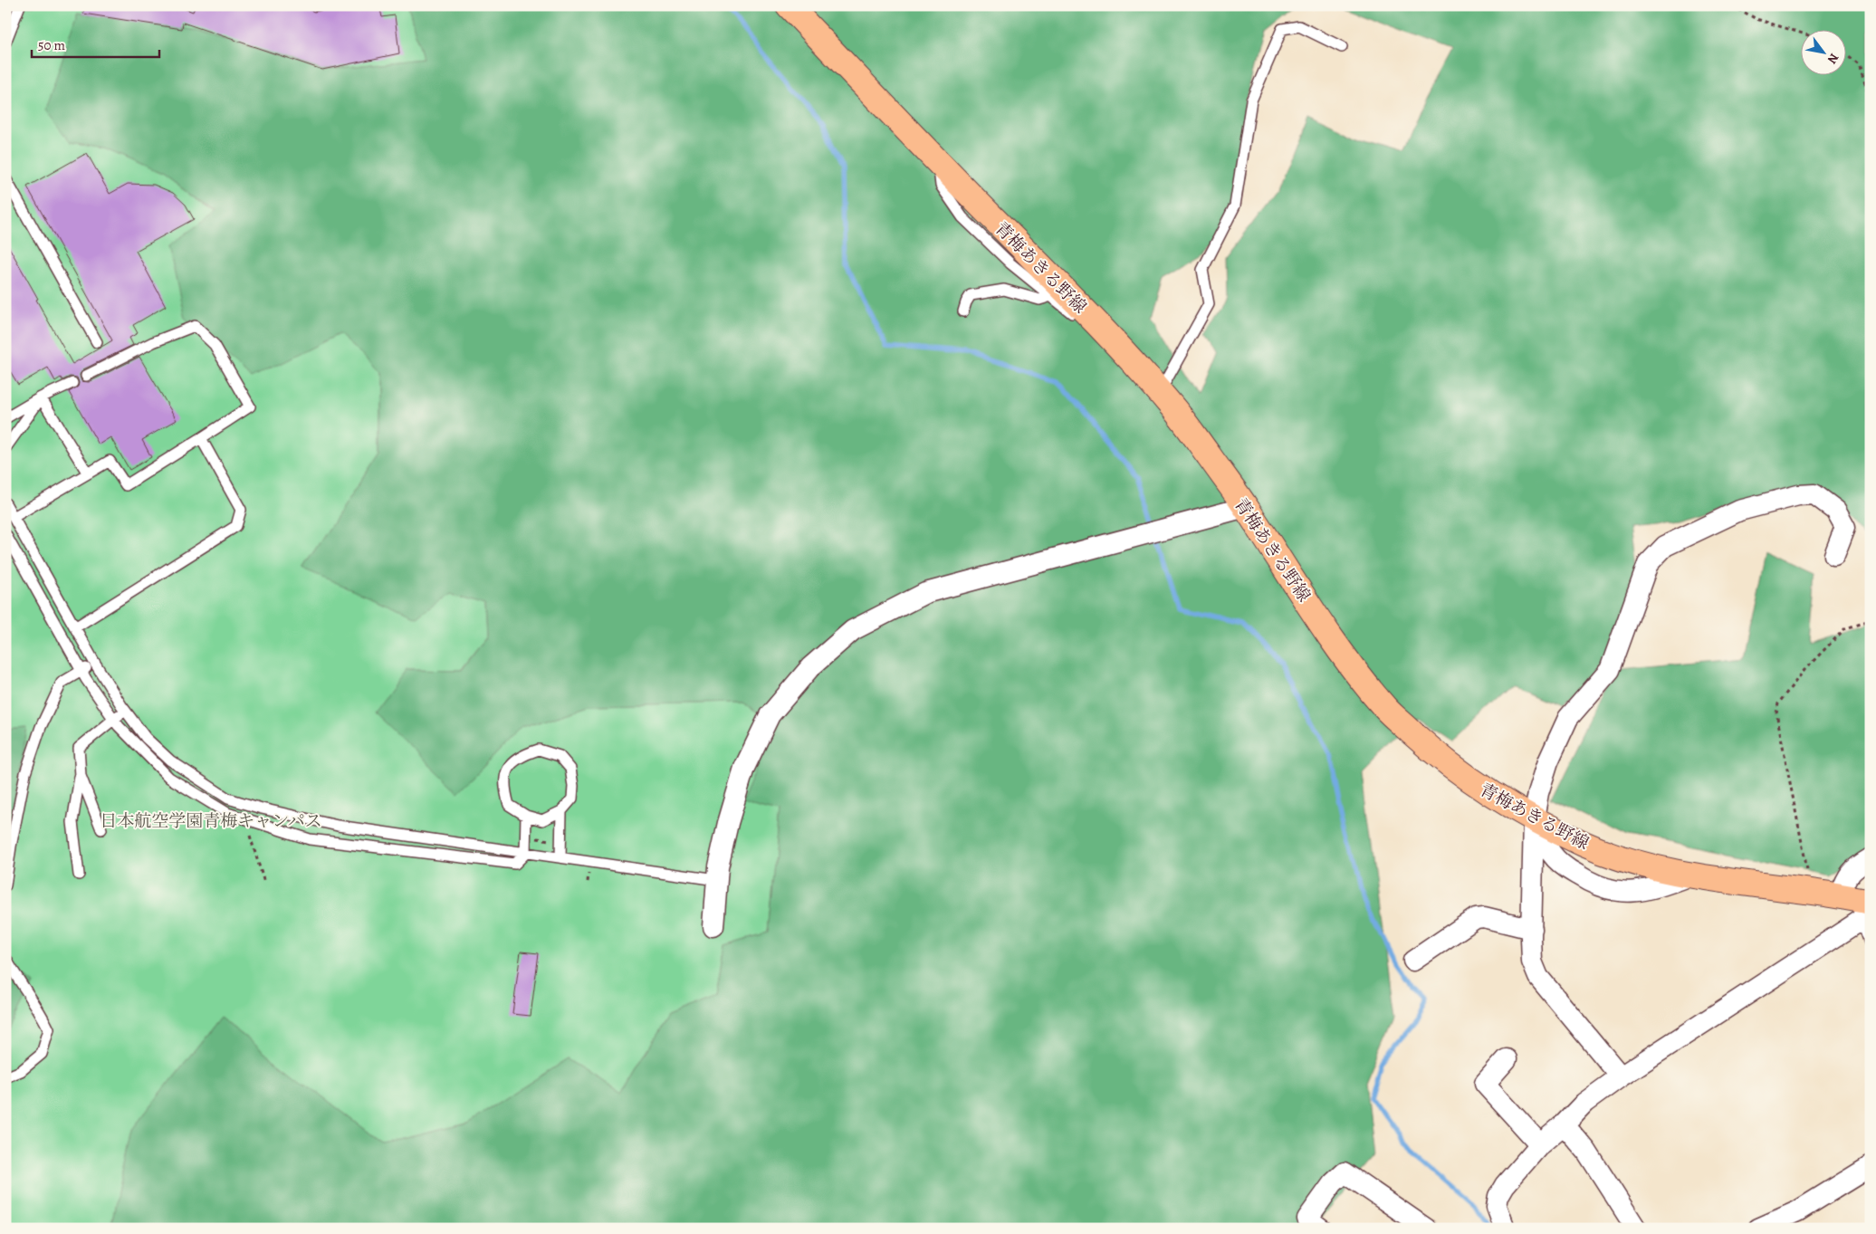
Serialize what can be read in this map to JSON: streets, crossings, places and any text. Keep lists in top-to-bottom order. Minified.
{"streets":{"main road":["青梅あきる野線"]},"parks":["日本航空学園青梅キャンパス"],"scale_bar":"50 m","north":"bottom right"}
